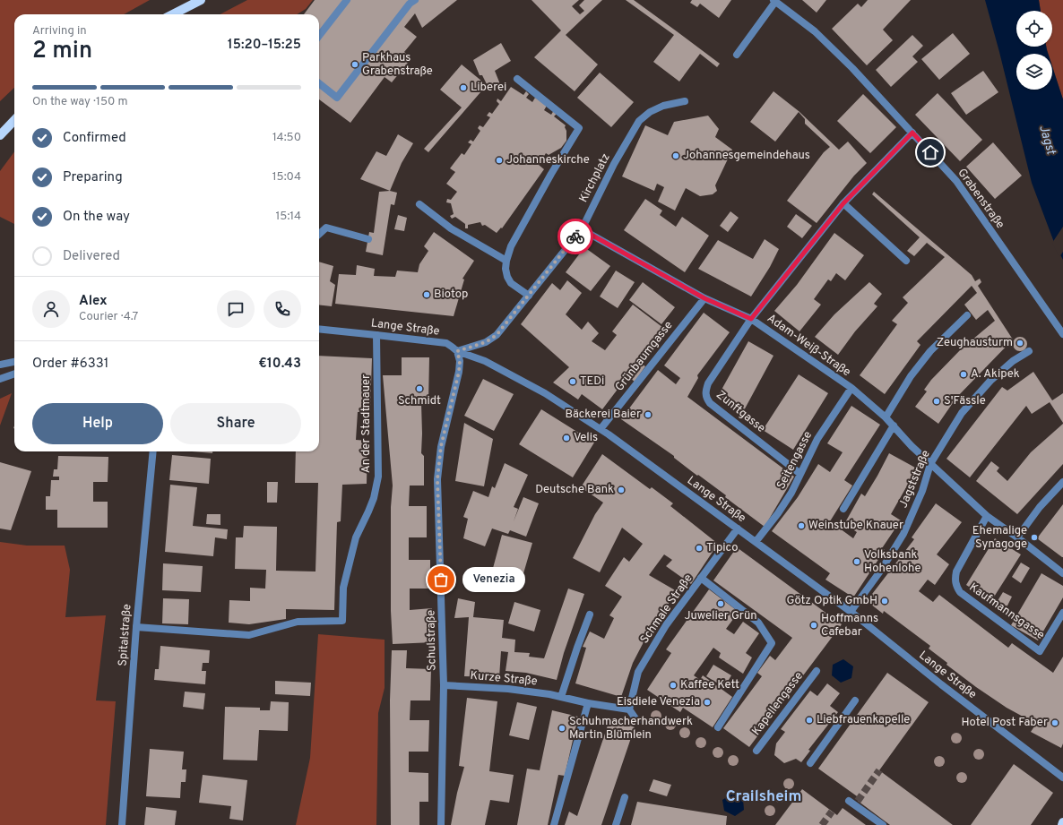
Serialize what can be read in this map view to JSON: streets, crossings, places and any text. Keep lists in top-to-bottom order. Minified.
{"streets":{"street":["Kirchplatz","Grabenstraße","Lange Straße","Adam-Weiß-Straße","Grünbaumgasse","Zunftgasse","An der Stadtmauer","Seitengasse","Jagststraße","Schmale Straße","Kaufmannsgasse","Spitalstraße","Schulstraße","Kurze Straße","Kapellengasse"]},"crossings":[["Kirchplatz","Lange Straße"],["Kirchplatz","Adam-Weiß-Straße"],["Kirchplatz","Schulstraße"],["Lange Straße","Grünbaumgasse"],["Lange Straße","An der Stadtmauer"],["Lange Straße","Seitengasse"],["Lange Straße","Jagststraße"],["Lange Straße","Schmale Straße"],["Lange Straße","Schulstraße"],["Adam-Weiß-Straße","Grünbaumgasse"],["Adam-Weiß-Straße","Zunftgasse"],["Adam-Weiß-Straße","Seitengasse"],["Adam-Weiß-Straße","Jagststraße"],["Adam-Weiß-Straße","Kaufmannsgasse"],["Zunftgasse","Seitengasse"],["An der Stadtmauer","Spitalstraße"],["Schmale Straße","Kurze Straße"],["Schulstraße","Kurze Straße"]],"districts":["Crailsheim"],"water":["Jagst"],"places":["Parkhaus Grabenstraße","Liberei","Johannesgemeindehaus","Johanneskirche","Biotop","Zeughausturm","A. Akipek","TEDi","Schmidt","S'Fässle","Bäckerei Baier","Velis","Deutsche Bank","Weinstube Knauer","Ehemalige Synagoge","Tipico","Volksbank Hohenlohe","Venezia","Götz Optik GmbH","Juwelier Grün","Hoffmanns Cafebar","Kaffee Kett","Eisdiele Venezia","Liebfrauenkapelle","Hotel Post Faber","Schuhmacherhandwerk Martin Blümlein"],"page":{"heading":["2 min","Arriving in","15:20–15:25"],"panel":["Alex","Courier · 4.7","Order #6331","€10.43"],"bar":"On the way · 150 m","list":[["Confirmed","14:50"],["Preparing","15:04"],["On the way","15:14"],"Delivered"],"buttons":["Help","Share"],"bubble":"Venezia"}}
